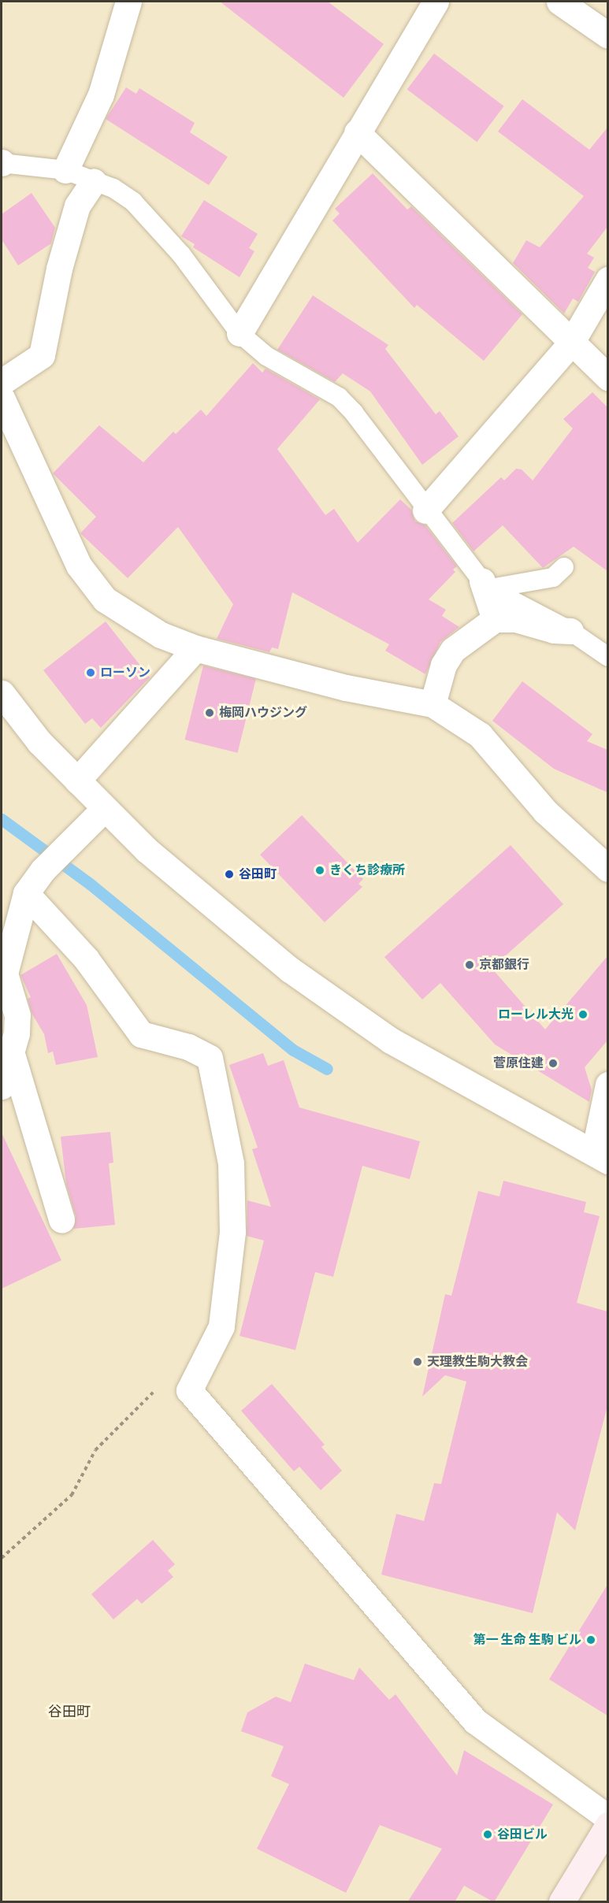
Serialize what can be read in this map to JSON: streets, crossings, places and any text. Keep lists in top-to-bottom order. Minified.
{"districts":["谷田町"],"places":["ローソン","梅岡ハウジング","きくち診療所","谷田町","京都銀行","ローレル大光","菅原住建","天理教生駒大教会","第一 生命 生駒 ビル","谷田ビル"]}
